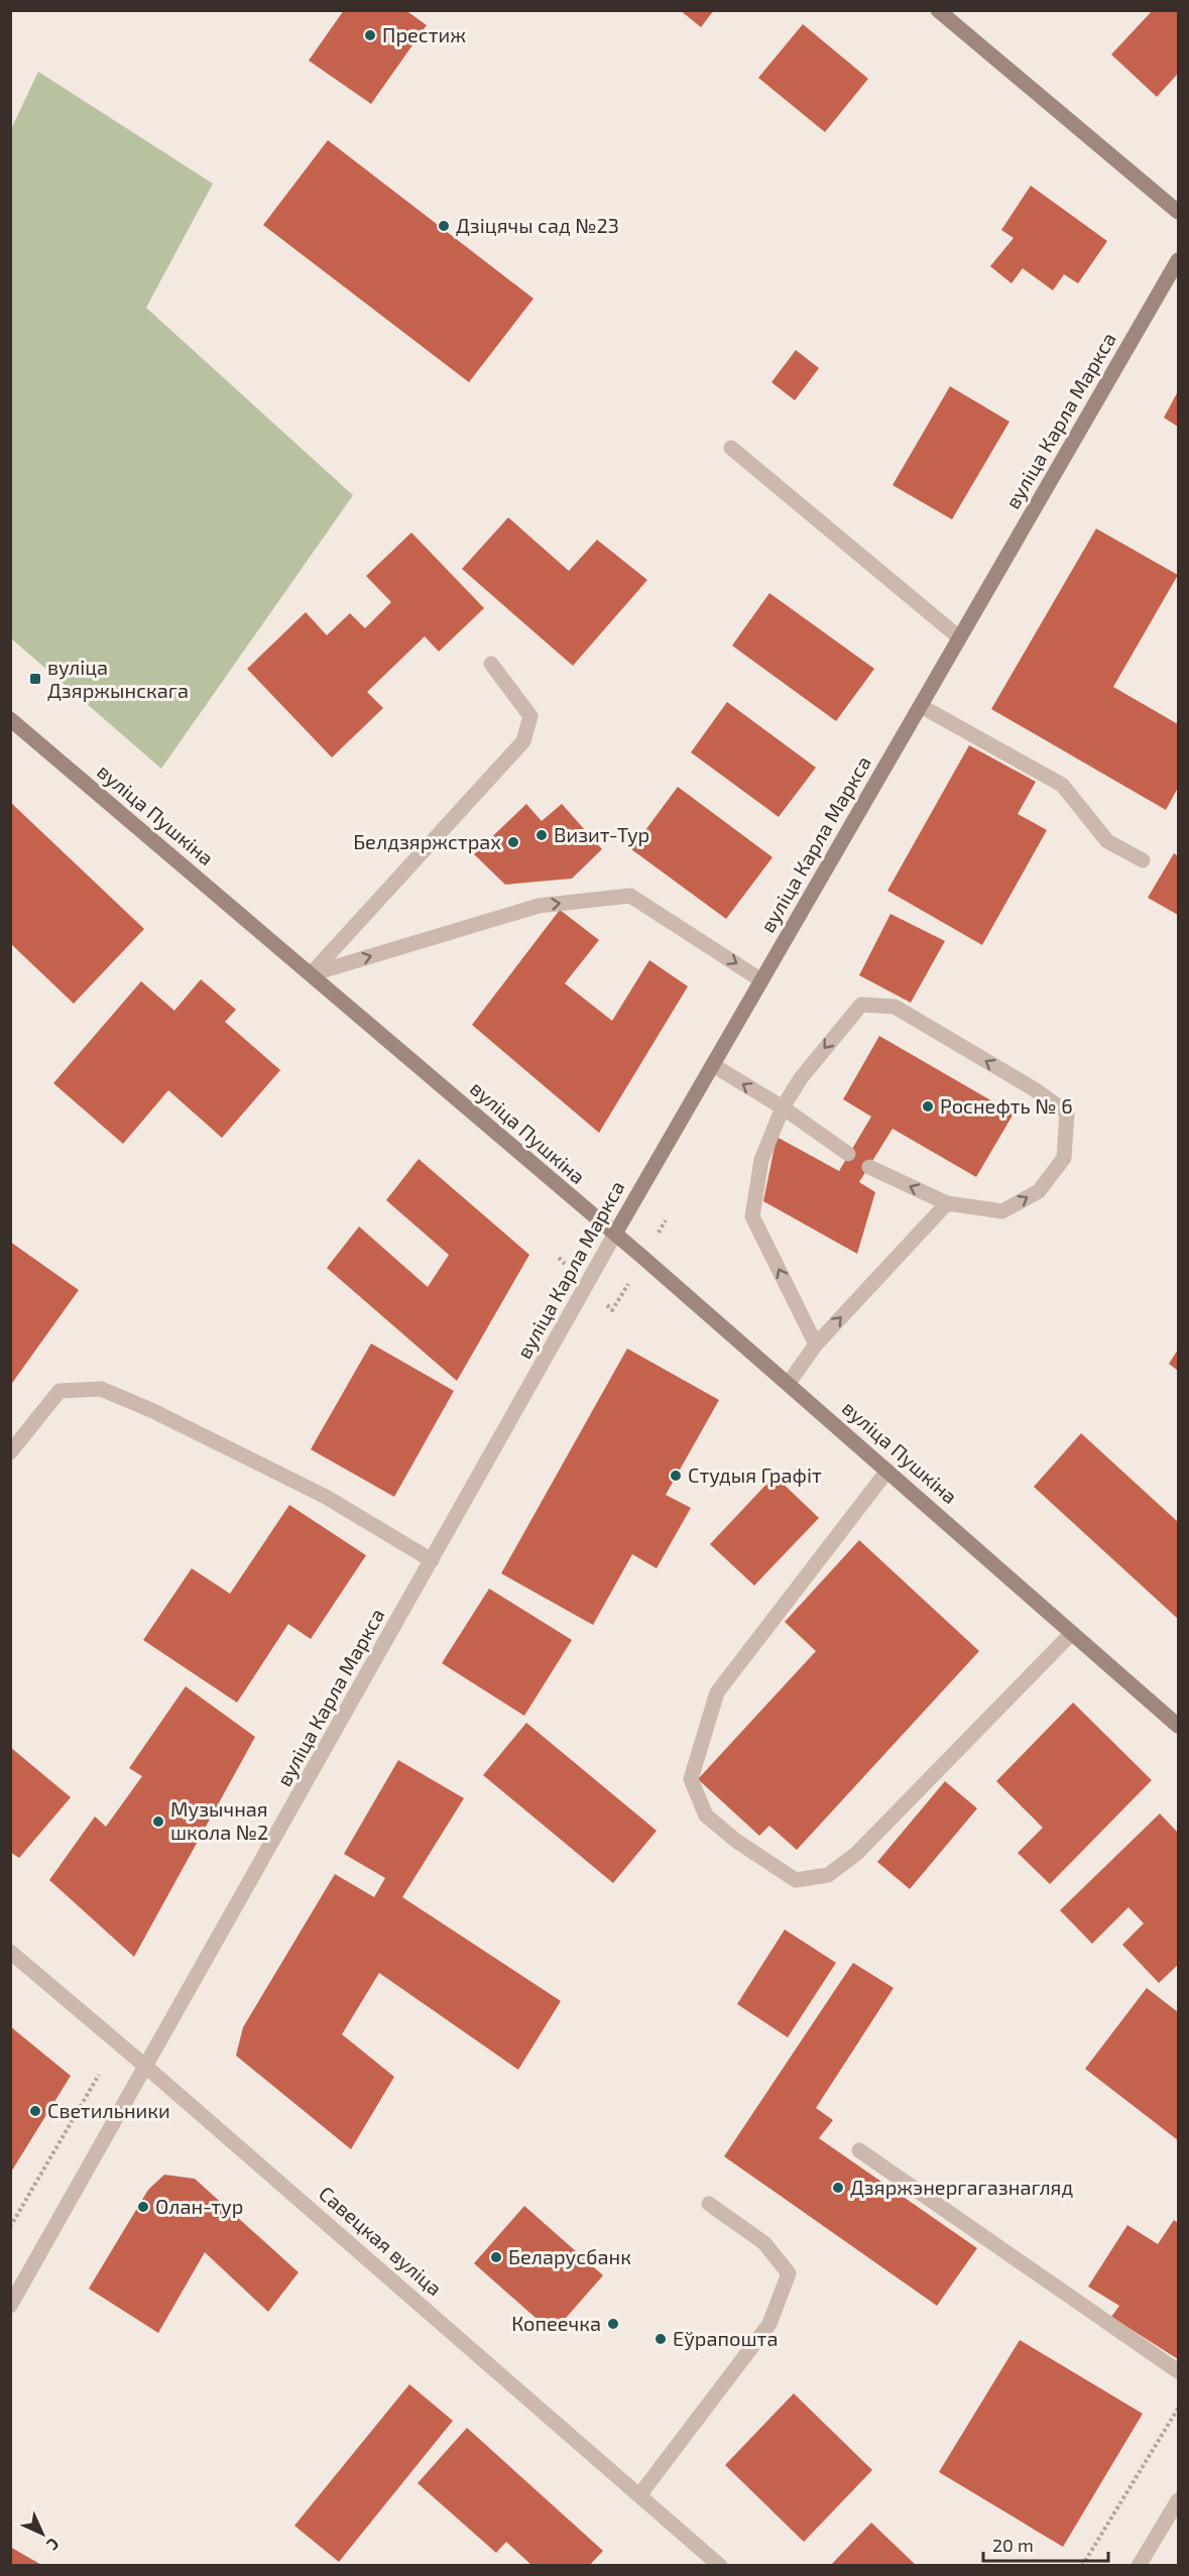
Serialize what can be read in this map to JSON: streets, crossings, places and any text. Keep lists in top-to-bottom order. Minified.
{"streets":{"main road":["вуліца Карла Маркса","вуліца Пушкіна"],"street":["Савецкая вуліца"]},"crossings":[["вуліца Карла Маркса","вуліца Пушкіна"],["вуліца Карла Маркса","Савецкая вуліца"]],"places":{"other":["Престиж","Дзіцячы сад №23","Визит-Тур","Белдзяржстрах","Роснефть № 6","Студыя Графіт","Музычная школа №2","Светильники","Дзяржэнергагазнагляд","Олан-тур","Беларусбанк","Копеечка","Еўрапошта"],"transit":["вуліца Дзяржынскага"]},"scale_bar":"20 m","north":"bottom right"}
